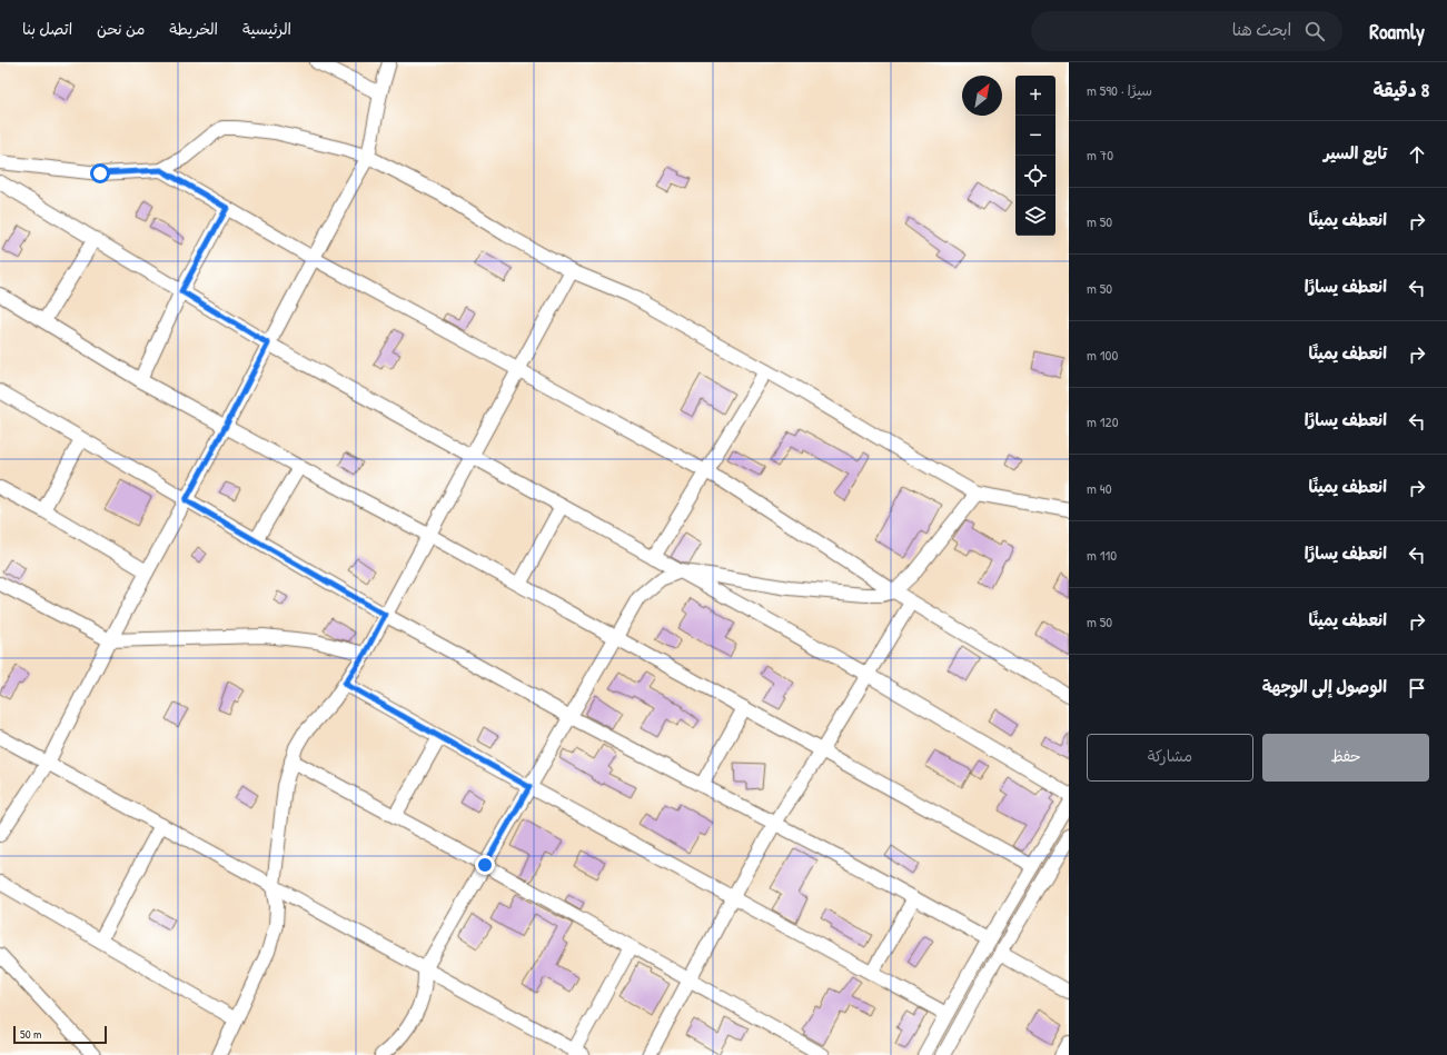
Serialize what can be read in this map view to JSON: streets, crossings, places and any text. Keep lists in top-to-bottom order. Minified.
{"scale_bar":"50 m","north":"top right","page":{"header":"Roamly","search":"ابحث هنا","nav":["الرئيسية","الخريطة","من نحن","اتصل بنا"],"heading":["8 دقيقة","سيرًا · 590 m"],"map_buttons":["+","−"],"list":[["تابع السير","70 m"],["انعطف يمينًا","50 m"],["انعطف يسارًا","50 m"],["انعطف يمينًا","100 m"],["انعطف يسارًا","120 m"],["انعطف يمينًا","40 m"],["انعطف يسارًا","110 m"],["انعطف يمينًا","50 m"],"الوصول إلى الوجهة"],"buttons":["حفظ","مشاركة"],"scale":"50 m"}}
